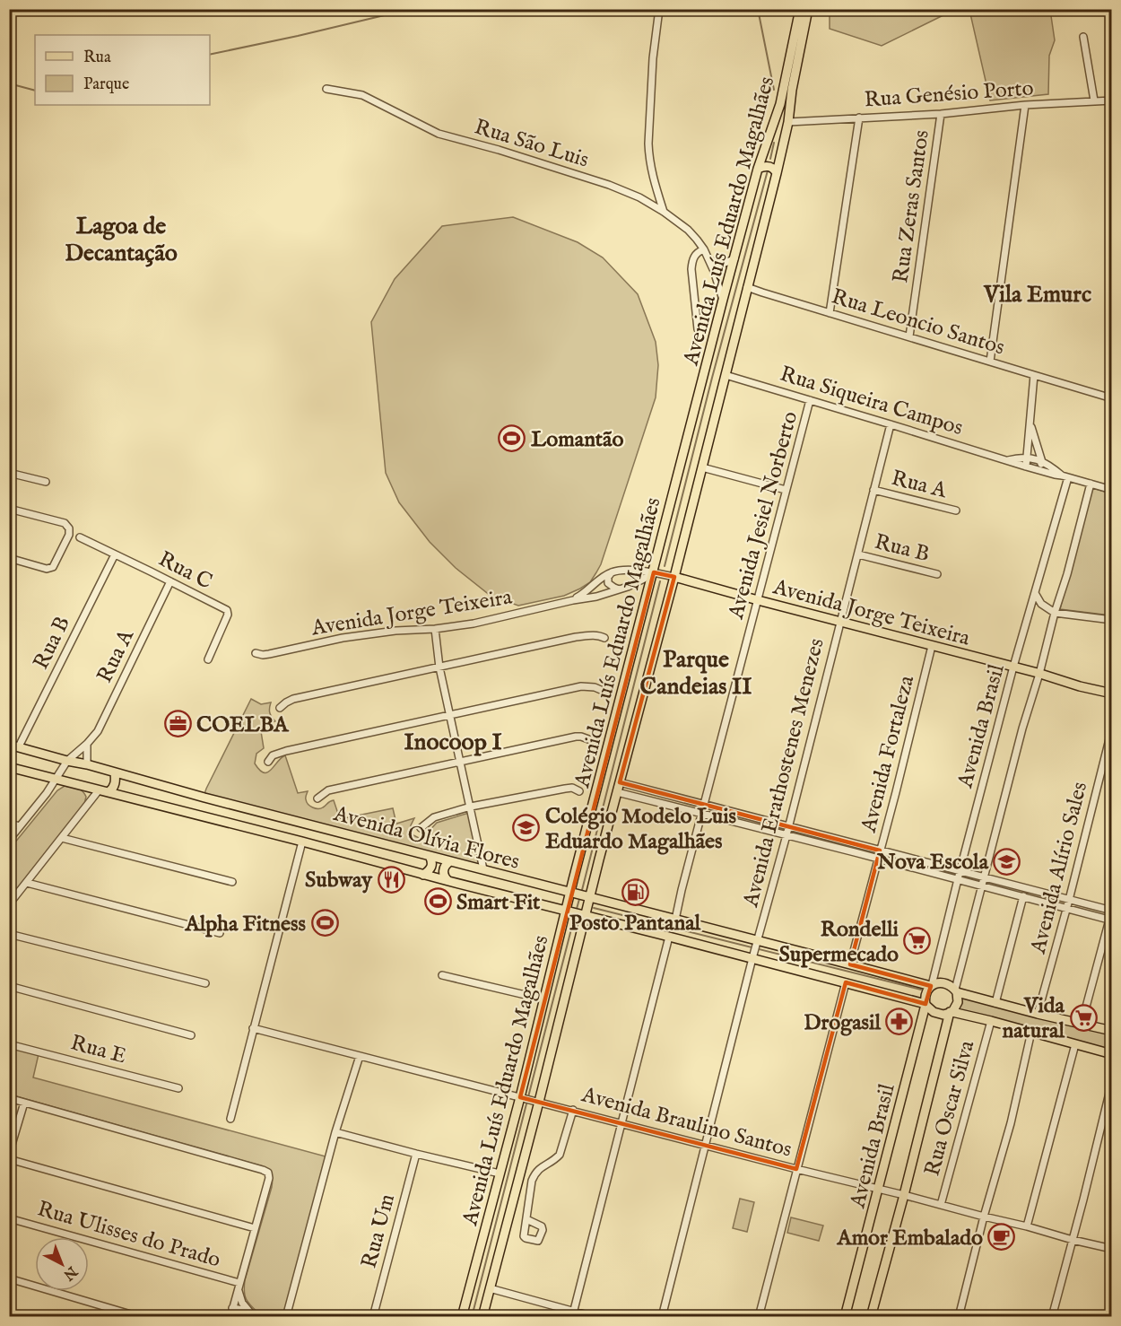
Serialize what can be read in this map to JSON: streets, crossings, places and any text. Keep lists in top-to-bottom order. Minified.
{"streets":{"main road":["Avenida Luís Eduardo Magalhães","Avenida Jorge Teixeira","Avenida Brasil","Avenida Olívia Flores"],"street":["Rua Genésio Porto","Rua São Luis","Rua Zeras Santos","Rua Leoncio Santos","Rua Siqueira Campos","Rua A","Avenida Jesiel Norberto","Rua B","Rua C","Avenida Fortaleza","Avenida Erathostenes Menezes","Avenida Alírio Sales","Rua E","Rua Oscar Silva","Avenida Braulino Santos","Rua Um","Rua Ulisses do Prado"]},"crossings":[["Rua Genésio Porto","Rua Zeras Santos"],["Rua Genésio Porto","Avenida Luís Eduardo Magalhães"],["Rua São Luis","Avenida Luís Eduardo Magalhães"],["Rua Zeras Santos","Rua Leoncio Santos"],["Avenida Luís Eduardo Magalhães","Rua Leoncio Santos"],["Avenida Luís Eduardo Magalhães","Rua Siqueira Campos"],["Avenida Luís Eduardo Magalhães","Avenida Jorge Teixeira"],["Avenida Luís Eduardo Magalhães","Avenida Olívia Flores"],["Avenida Luís Eduardo Magalhães","Avenida Braulino Santos"],["Rua Siqueira Campos","Avenida Jesiel Norberto"],["Rua Siqueira Campos","Avenida Brasil"],["Rua Siqueira Campos","Avenida Erathostenes Menezes"],["Rua A","Rua C"],["Rua A","Avenida Erathostenes Menezes"],["Rua A","Avenida Olívia Flores"],["Avenida Jesiel Norberto","Avenida Jorge Teixeira"],["Avenida Jesiel Norberto","Avenida Olívia Flores"],["Rua B","Rua C"],["Rua B","Avenida Erathostenes Menezes"],["Rua B","Avenida Olívia Flores"],["Avenida Jorge Teixeira","Avenida Brasil"],["Avenida Jorge Teixeira","Avenida Fortaleza"],["Avenida Jorge Teixeira","Avenida Erathostenes Menezes"],["Avenida Brasil","Avenida Olívia Flores"],["Avenida Brasil","Avenida Braulino Santos"],["Avenida Fortaleza","Avenida Olívia Flores"],["Avenida Erathostenes Menezes","Avenida Olívia Flores"],["Avenida Olívia Flores","Avenida Alírio Sales"],["Avenida Olívia Flores","Rua Oscar Silva"],["Rua Oscar Silva","Avenida Braulino Santos"]],"districts":["Lagoa de Decantação","Vila Emurc","Parque Candeias II","Inocoop I"],"places":{"sports":["Lomantão","Smart Fit","Alpha Fitness"],"office":["COELBA"],"school or university":["Colégio Modelo Luis Eduardo Magalhães","Nova Escola"],"restaurant":["Subway"],"fuel station":["Posto Pantanal"],"supermarket":["Rondelli Supermecado","Vida natural"],"pharmacy":["Drogasil"],"cafe":["Amor Embalado"]},"legend":["Rua","Parque"],"north":"bottom right"}
